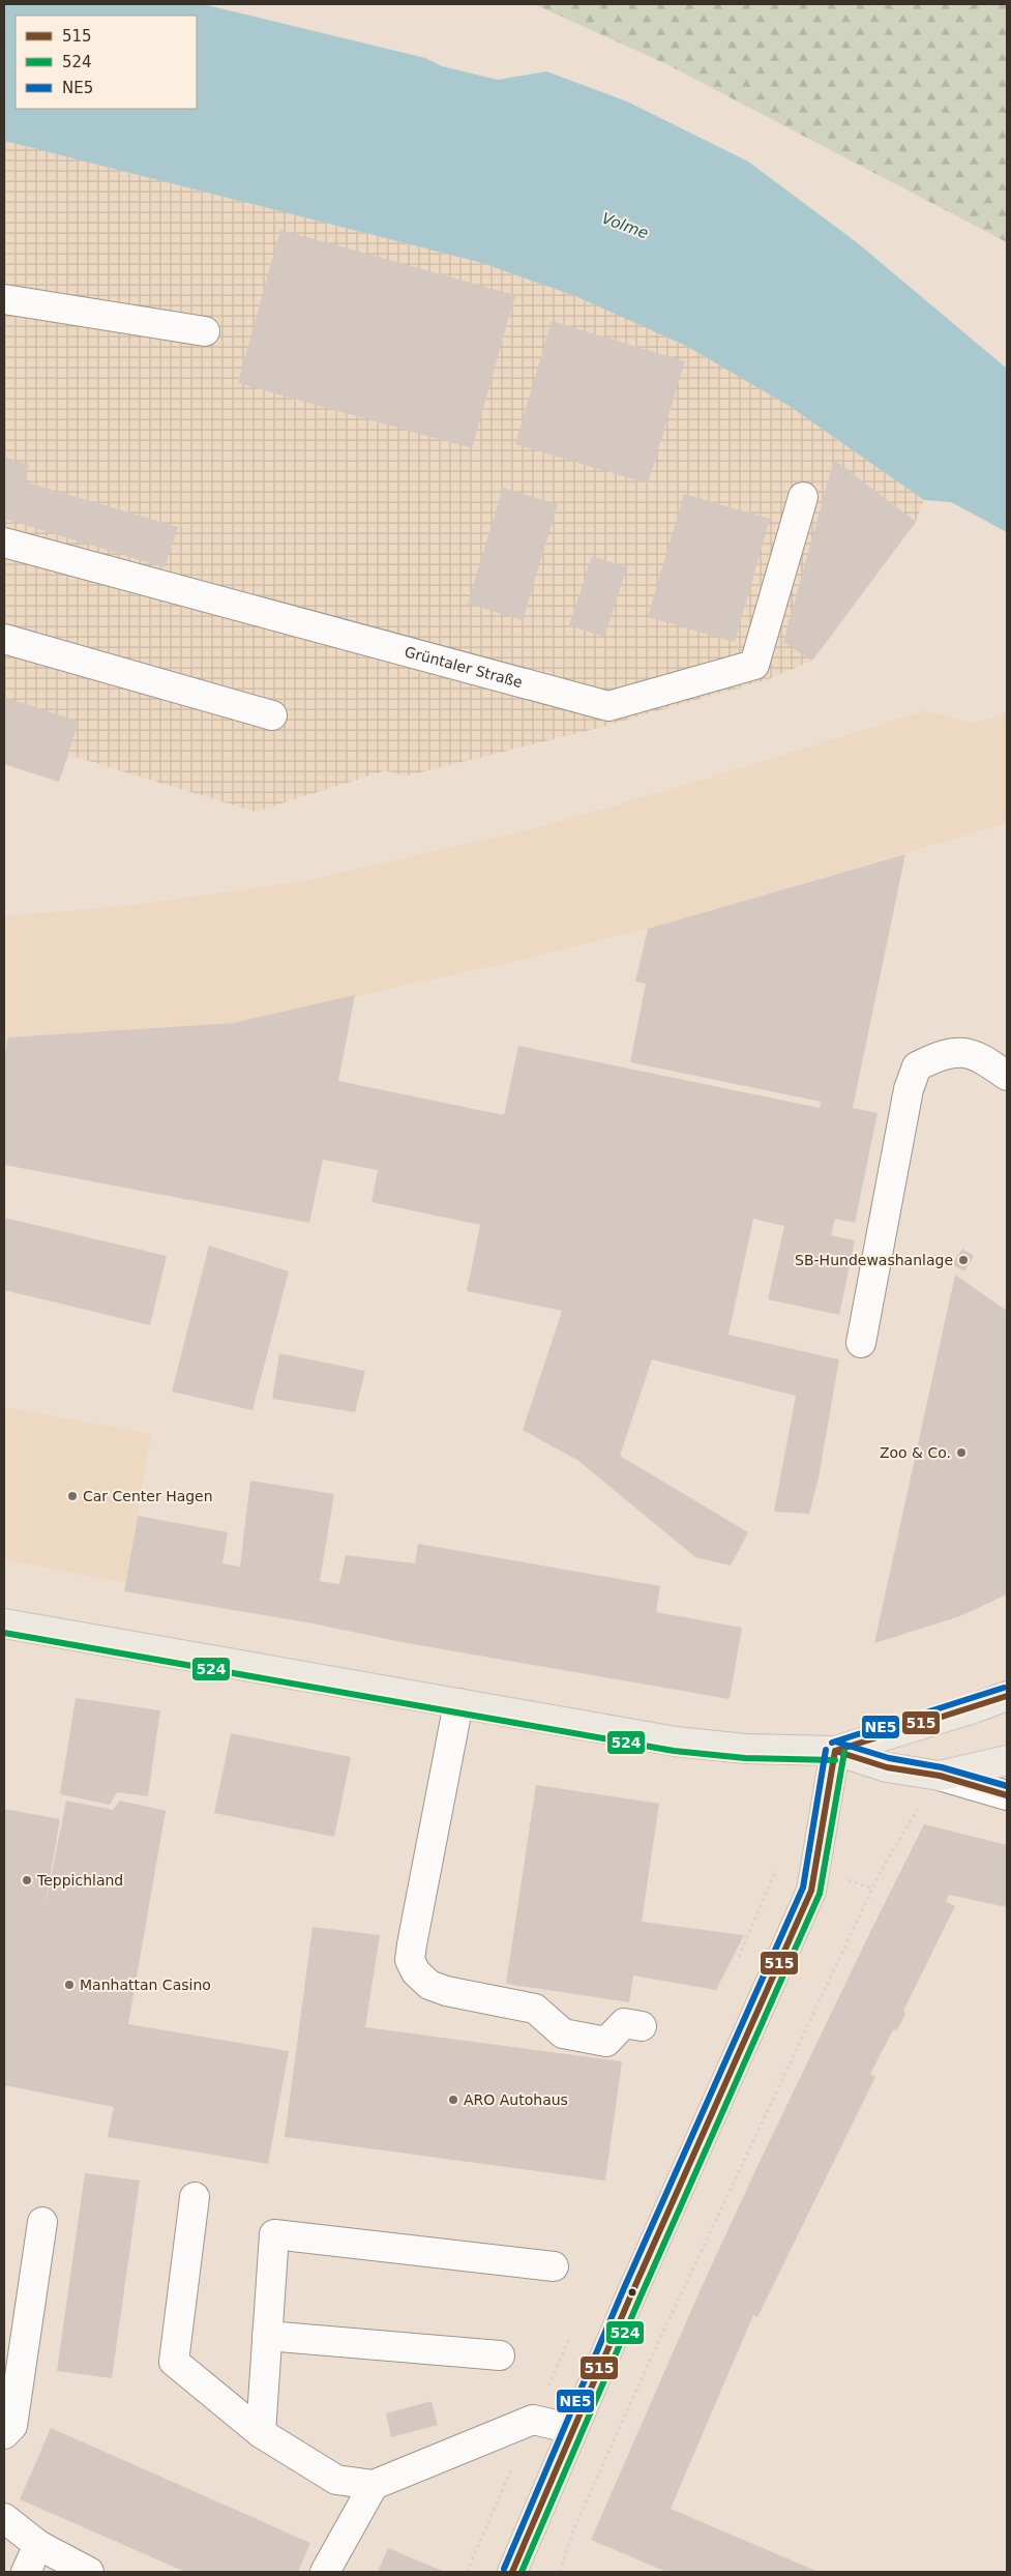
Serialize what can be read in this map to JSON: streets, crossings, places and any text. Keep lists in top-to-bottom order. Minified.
{"streets":{"street":["Grüntaler Straße"]},"water":["Volme"],"places":["SB-Hundewashanlage","Zoo & Co.","Car Center Hagen","Teppichland","Manhattan Casino","ARO Autohaus"],"lines":["transit line 524","transit line NE5","transit line 515"],"legend":["515","524","NE5"]}
